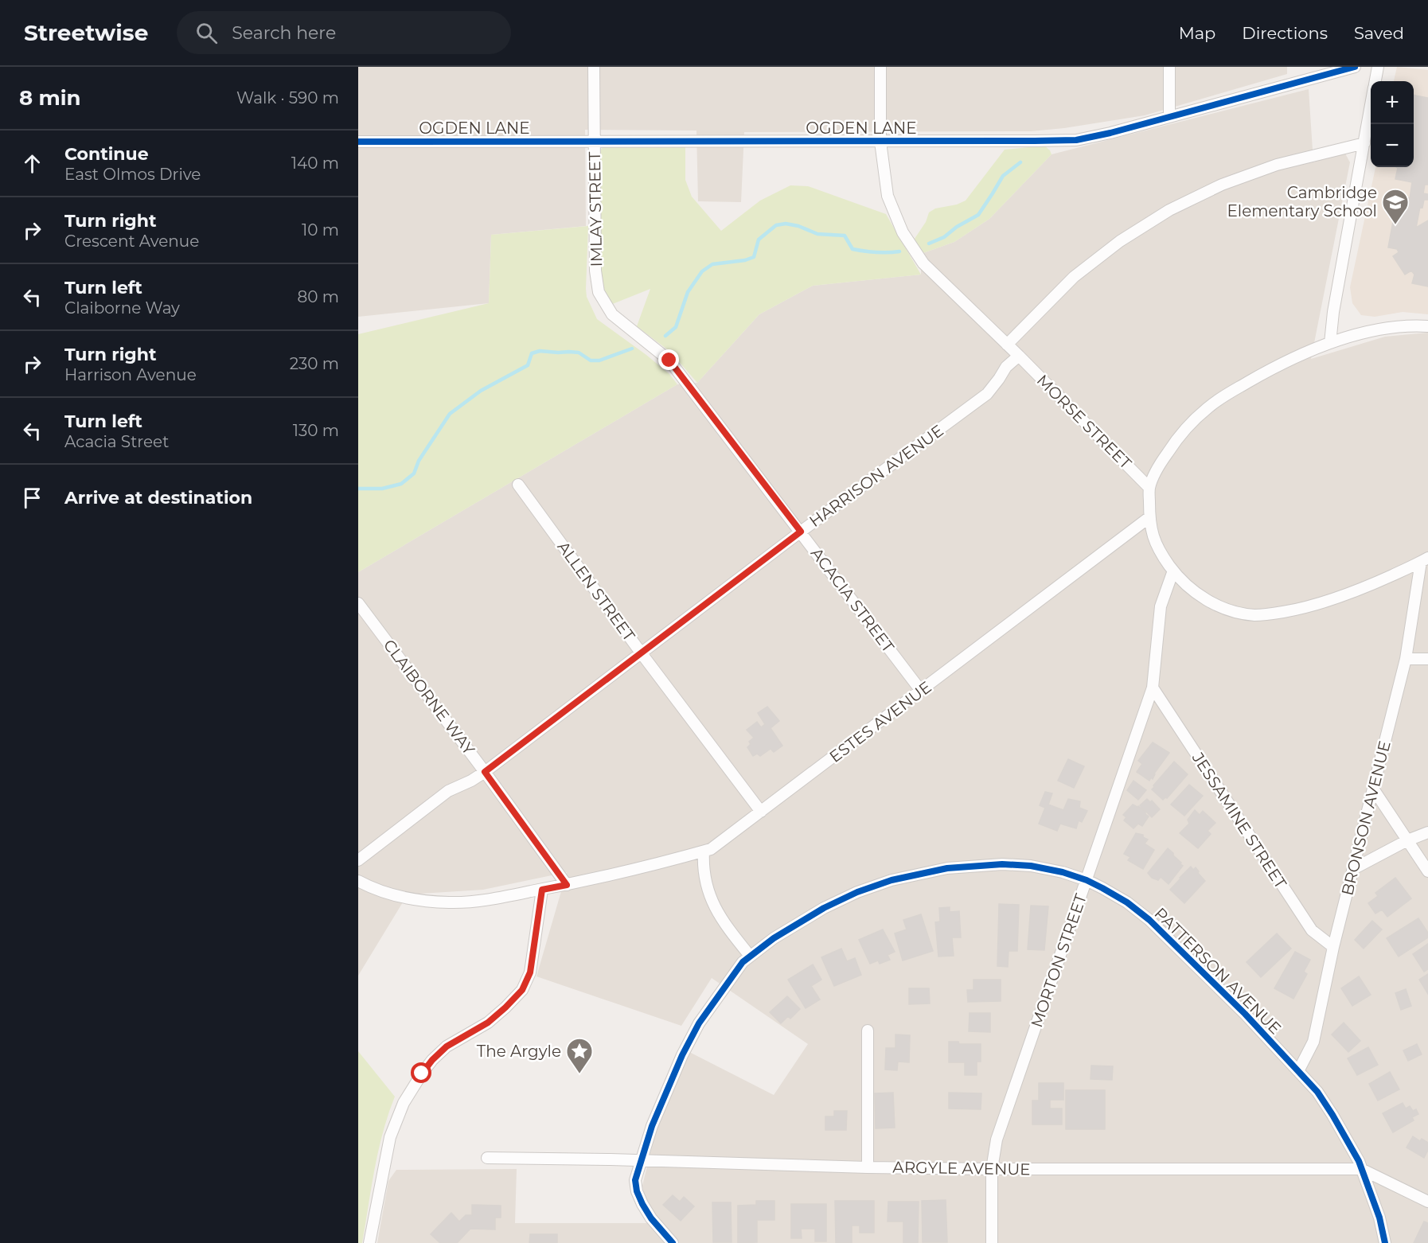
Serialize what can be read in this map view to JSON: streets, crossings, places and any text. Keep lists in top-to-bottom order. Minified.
{"streets":{"street":["OGDEN LANE","IMLAY STREET","MORSE STREET","HARRISON AVENUE","ALLEN STREET","ACACIA STREET","CLAIBORNE WAY","ESTES AVENUE","BRONSON AVENUE","JESSAMINE STREET","MORTON STREET","PATTERSON AVENUE","ARGYLE AVENUE"]},"crossings":[["OGDEN LANE","IMLAY STREET"],["IMLAY STREET","ACACIA STREET"],["MORSE STREET","HARRISON AVENUE"],["HARRISON AVENUE","ALLEN STREET"],["HARRISON AVENUE","ACACIA STREET"],["HARRISON AVENUE","CLAIBORNE WAY"],["ALLEN STREET","ESTES AVENUE"],["ACACIA STREET","ESTES AVENUE"],["CLAIBORNE WAY","ESTES AVENUE"],["BRONSON AVENUE","JESSAMINE STREET"],["BRONSON AVENUE","PATTERSON AVENUE"],["JESSAMINE STREET","MORTON STREET"],["MORTON STREET","PATTERSON AVENUE"],["MORTON STREET","ARGYLE AVENUE"],["PATTERSON AVENUE","ARGYLE AVENUE"]],"places":{"school or university":["Cambridge Elementary School"],"place":["The Argyle"]},"page":{"header":"Streetwise","search":"Search here","nav":["Map","Directions","Saved"],"heading":["8 min","Walk · 590 m"],"map_buttons":["+","−"],"list":[["Continue","East Olmos Drive","140 m"],["Turn right","Crescent Avenue","10 m"],["Turn left","Claiborne Way","80 m"],["Turn right","Harrison Avenue","230 m"],["Turn left","Acacia Street","130 m"],"Arrive at destination"]}}
